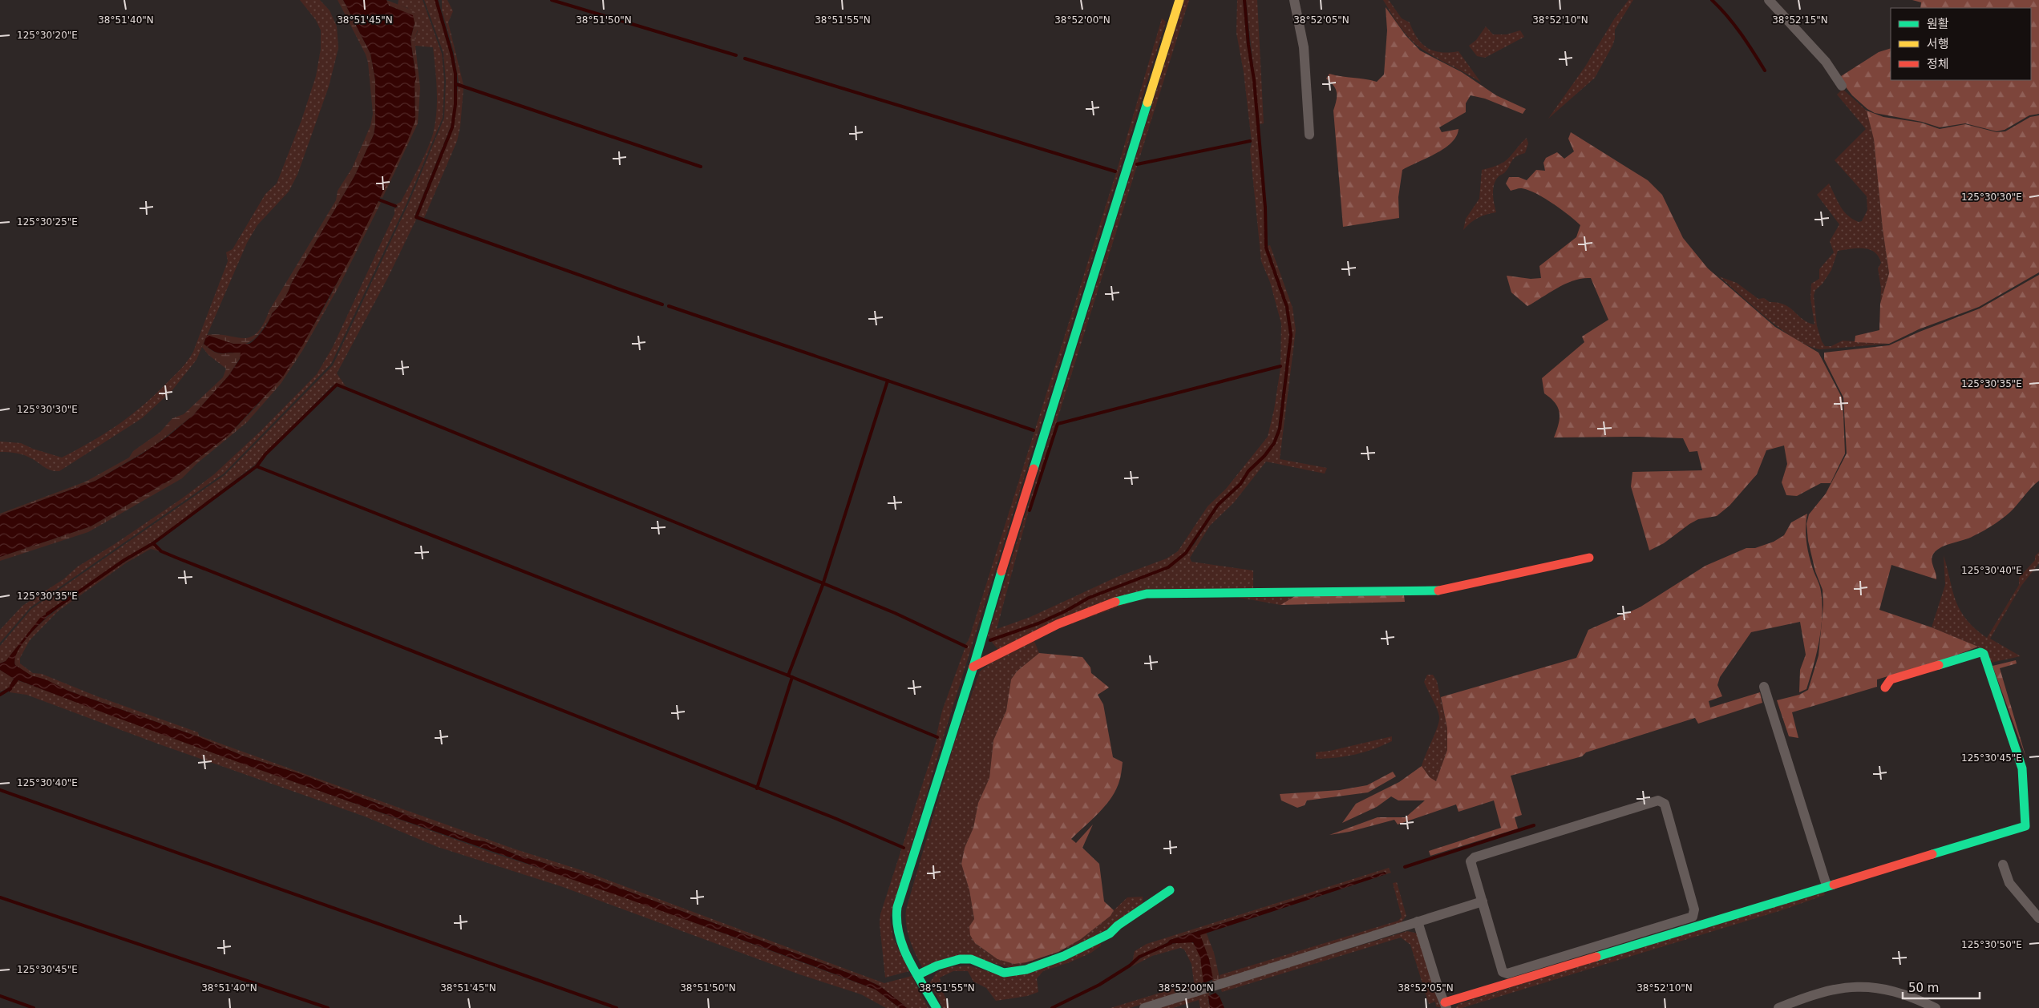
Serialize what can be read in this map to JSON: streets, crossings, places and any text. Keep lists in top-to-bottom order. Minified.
{"legend":["원활","서행","정체"],"scale_bar":"50 m","coordinates":["38°51'40\"N","38°51'45\"N","38°51'50\"N","38°51'55\"N","38°52'00\"N","38°52'05\"N","38°52'10\"N","38°52'15\"N","125°30'20\"E","125°30'30\"E","125°30'25\"E","125°30'35\"E","125°30'40\"E","125°30'45\"E","125°30'50\"E"]}
